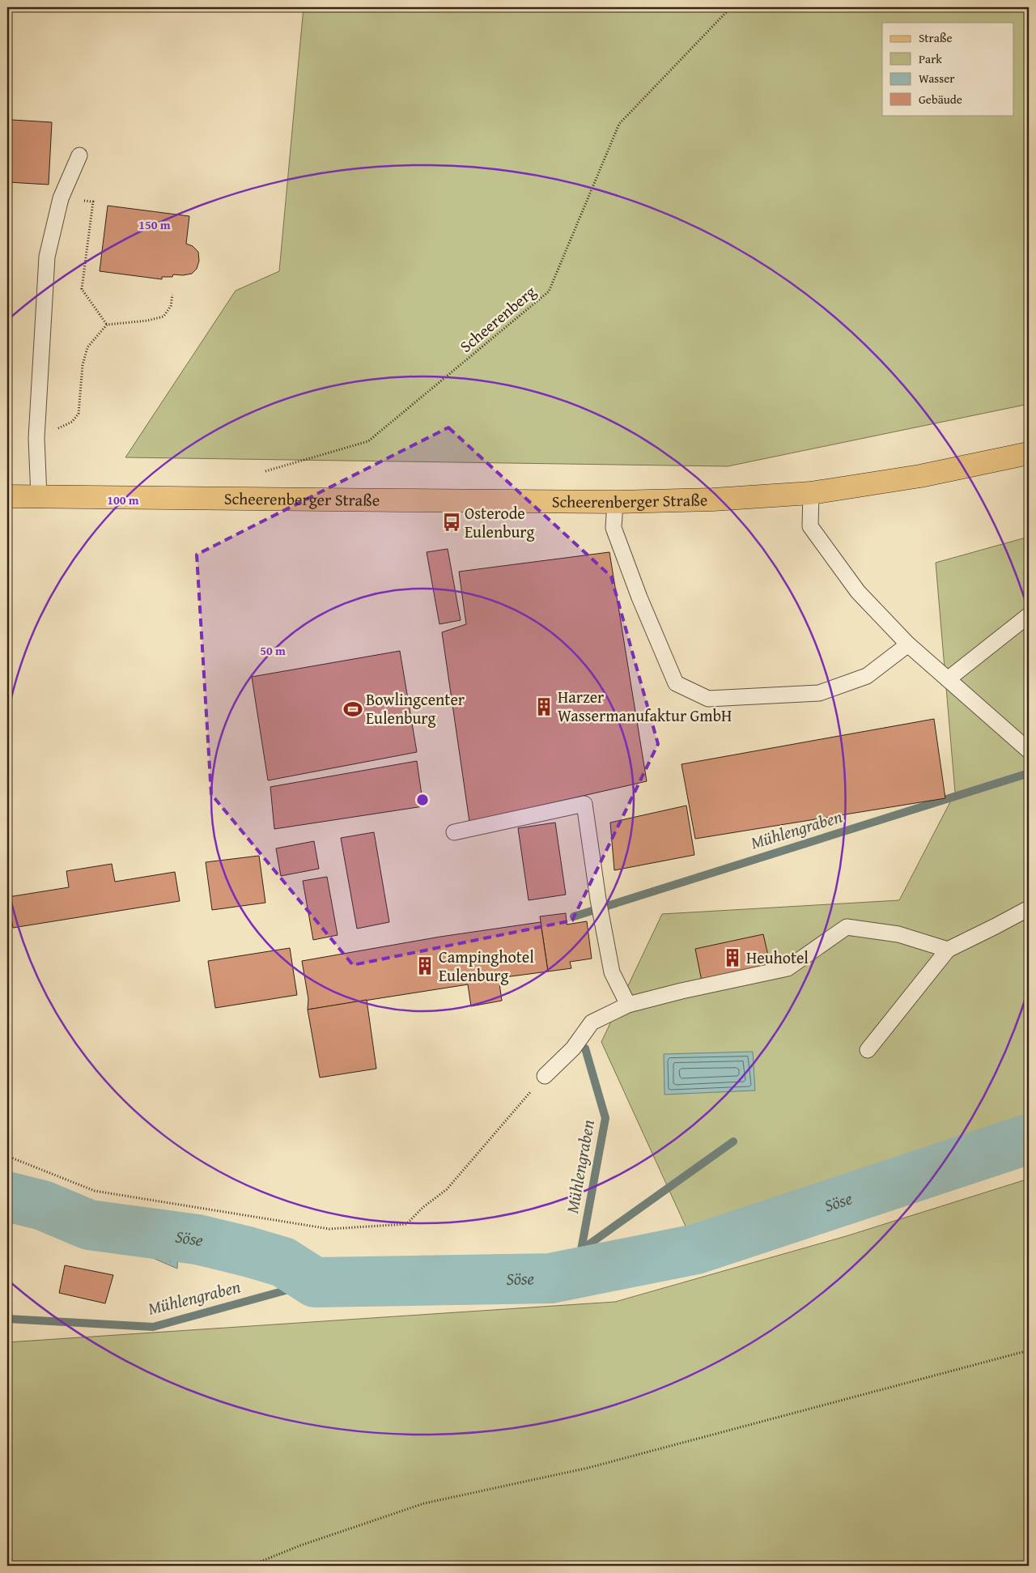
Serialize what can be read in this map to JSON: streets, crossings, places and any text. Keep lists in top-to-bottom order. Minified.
{"streets":{"main road":["Scheerenberger Straße"],"path":["Scheerenberg"]},"crossings":[["Scheerenberg","Scheerenberger Straße"]],"water":["Mühlengraben","Söse"],"places":{"bus stop":["Osterode Eulenburg"],"building":["Harzer Wassermanufaktur GmbH","Heuhotel","Campinghotel Eulenburg"],"sports":["Bowlingcenter Eulenburg"]},"legend":["Straße","Park","Wasser","Gebäude"],"rings":["150 m","100 m","50 m"]}
